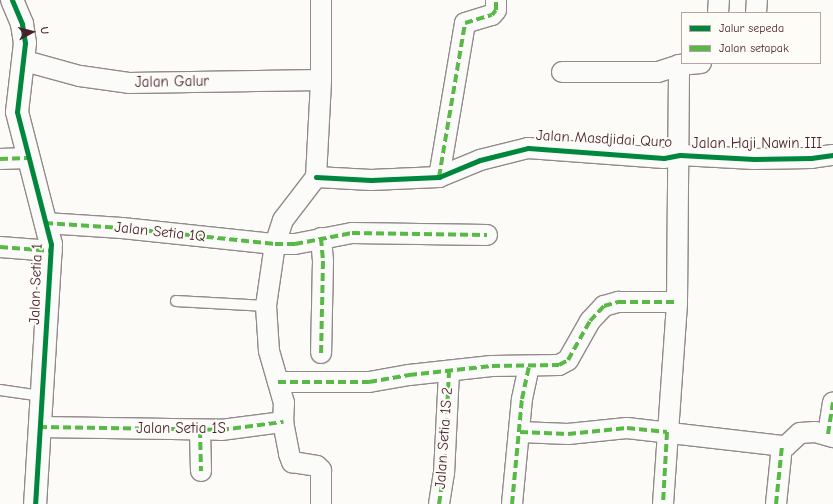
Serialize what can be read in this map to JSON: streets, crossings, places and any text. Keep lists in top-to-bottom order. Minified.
{"streets":{"street":["Jalan Galur","Jalan Masdjidai Quro","Jalan Haji Nawin III","Jalan Setia 1Q","Jalan Setia 1","Jalan Setia 1S","Jalan Setia 1S 2"]},"crossings":[["Jalan Galur","Jalan Setia 1"],["Jalan Masdjidai Quro","Jalan Haji Nawin III"],["Jalan Setia 1Q","Jalan Setia 1"],["Jalan Setia 1","Jalan Setia 1S"]],"legend":["Jalur sepeda","Jalan setapak"],"north":"right"}
